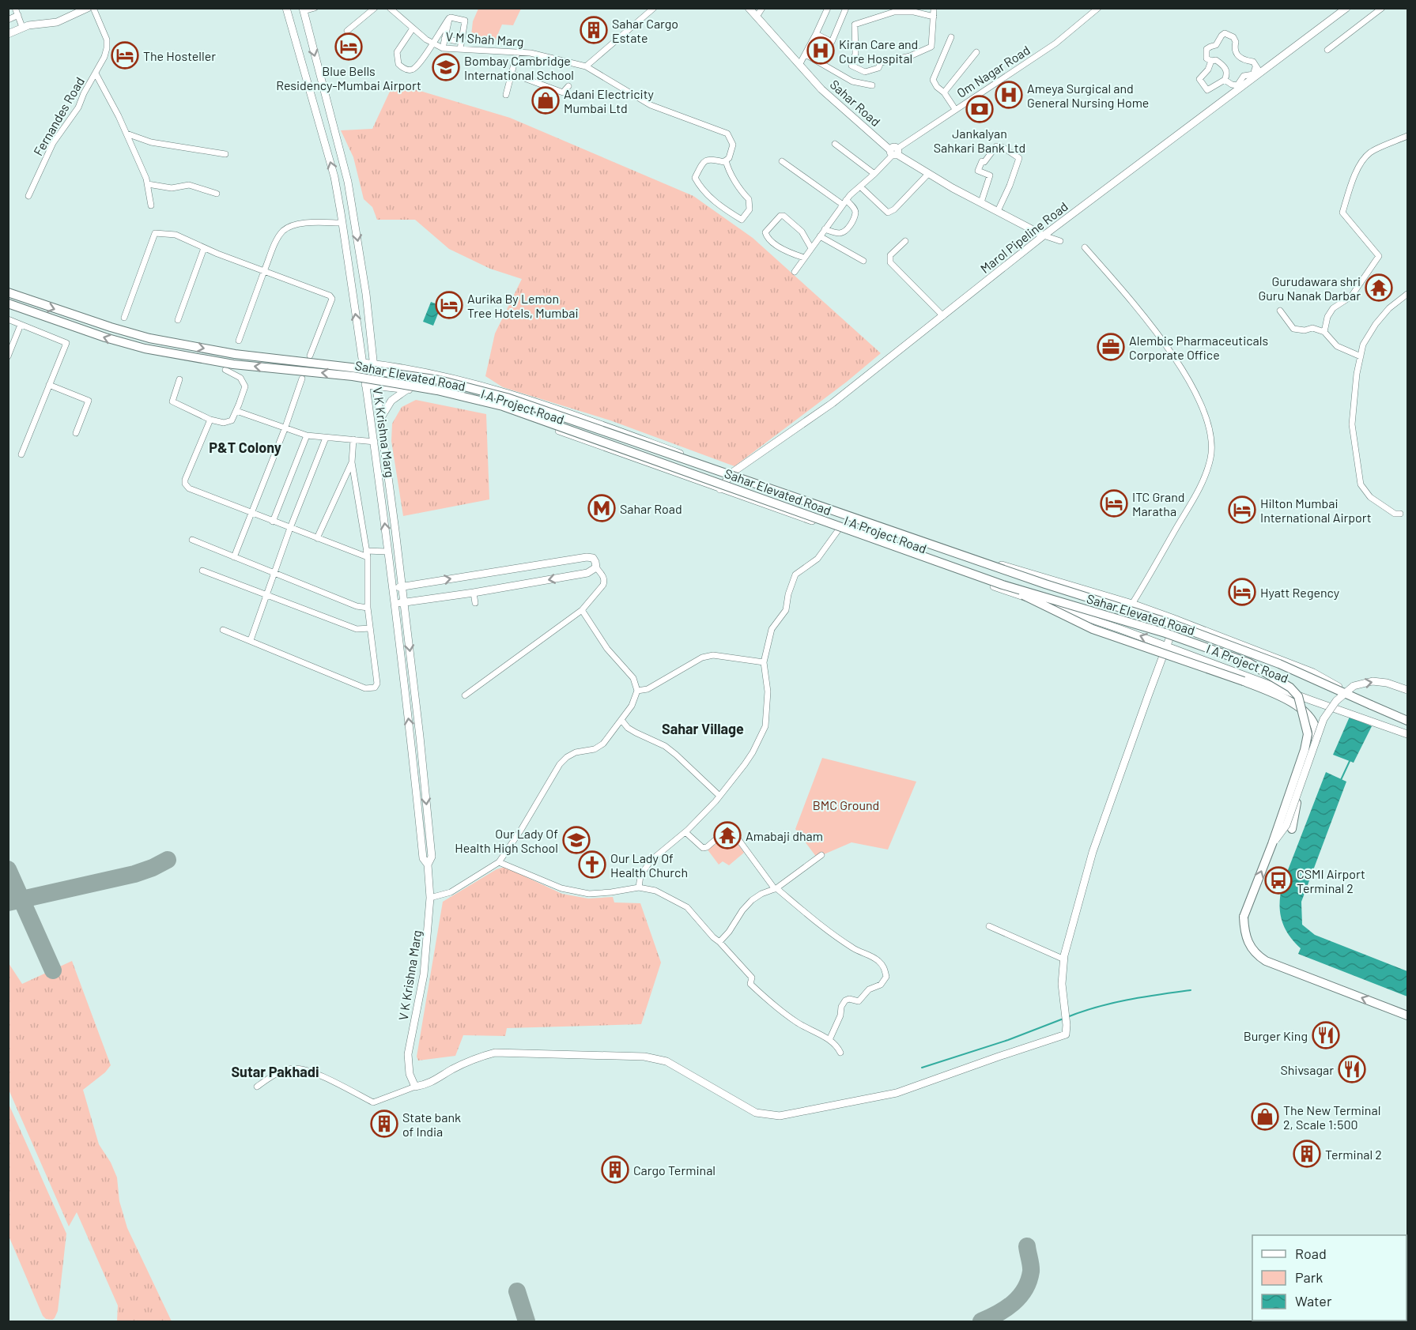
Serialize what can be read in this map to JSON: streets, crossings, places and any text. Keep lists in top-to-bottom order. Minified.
{"streets":{"main road":["Sahar Elevated Road"],"street":["V M Shah Marg","Om Nagar Road","Sahar Road","Fernandes Road","Marol Pipeline Road","I A Project Road","V K Krishna Marg"]},"crossings":[["Om Nagar Road","Sahar Road"],["Sahar Road","Marol Pipeline Road"],["Marol Pipeline Road","I A Project Road"],["I A Project Road","V K Krishna Marg"]],"districts":["P&T Colony","Sahar Village","Sutar Pakhadi"],"parks":["BMC Ground"],"places":{"building":["Sahar Cargo Estate","State bank of India","Terminal 2","Cargo Terminal"],"hotel":["Blue Bells Residency-Mumbai Airport","The Hosteller","Aurika By Lemon Tree Hotels, Mumbai","ITC Grand Maratha","Hilton Mumbai International Airport","Hyatt Regency"],"hospital":["Kiran Care and Cure Hospital","Ameya Surgical and General Nursing Home"],"school or university":["Bombay Cambridge International School","Our Lady Of Health High School"],"shop":["Adani Electricity Mumbai Ltd","The New Terminal 2, Scale 1:500"],"bank":["Jankalyan Sahkari Bank Ltd"],"temple":["Gurudawara shri Guru Nanak Darbar","Amabaji dham"],"office":["Alembic Pharmaceuticals Corporate Office"],"metro station":["Sahar Road"],"church":["Our Lady Of Health Church"],"bus stop":["CSMI Airport Terminal 2"],"restaurant":["Burger King","Shivsagar"]},"legend":["Road","Park","Water"]}
